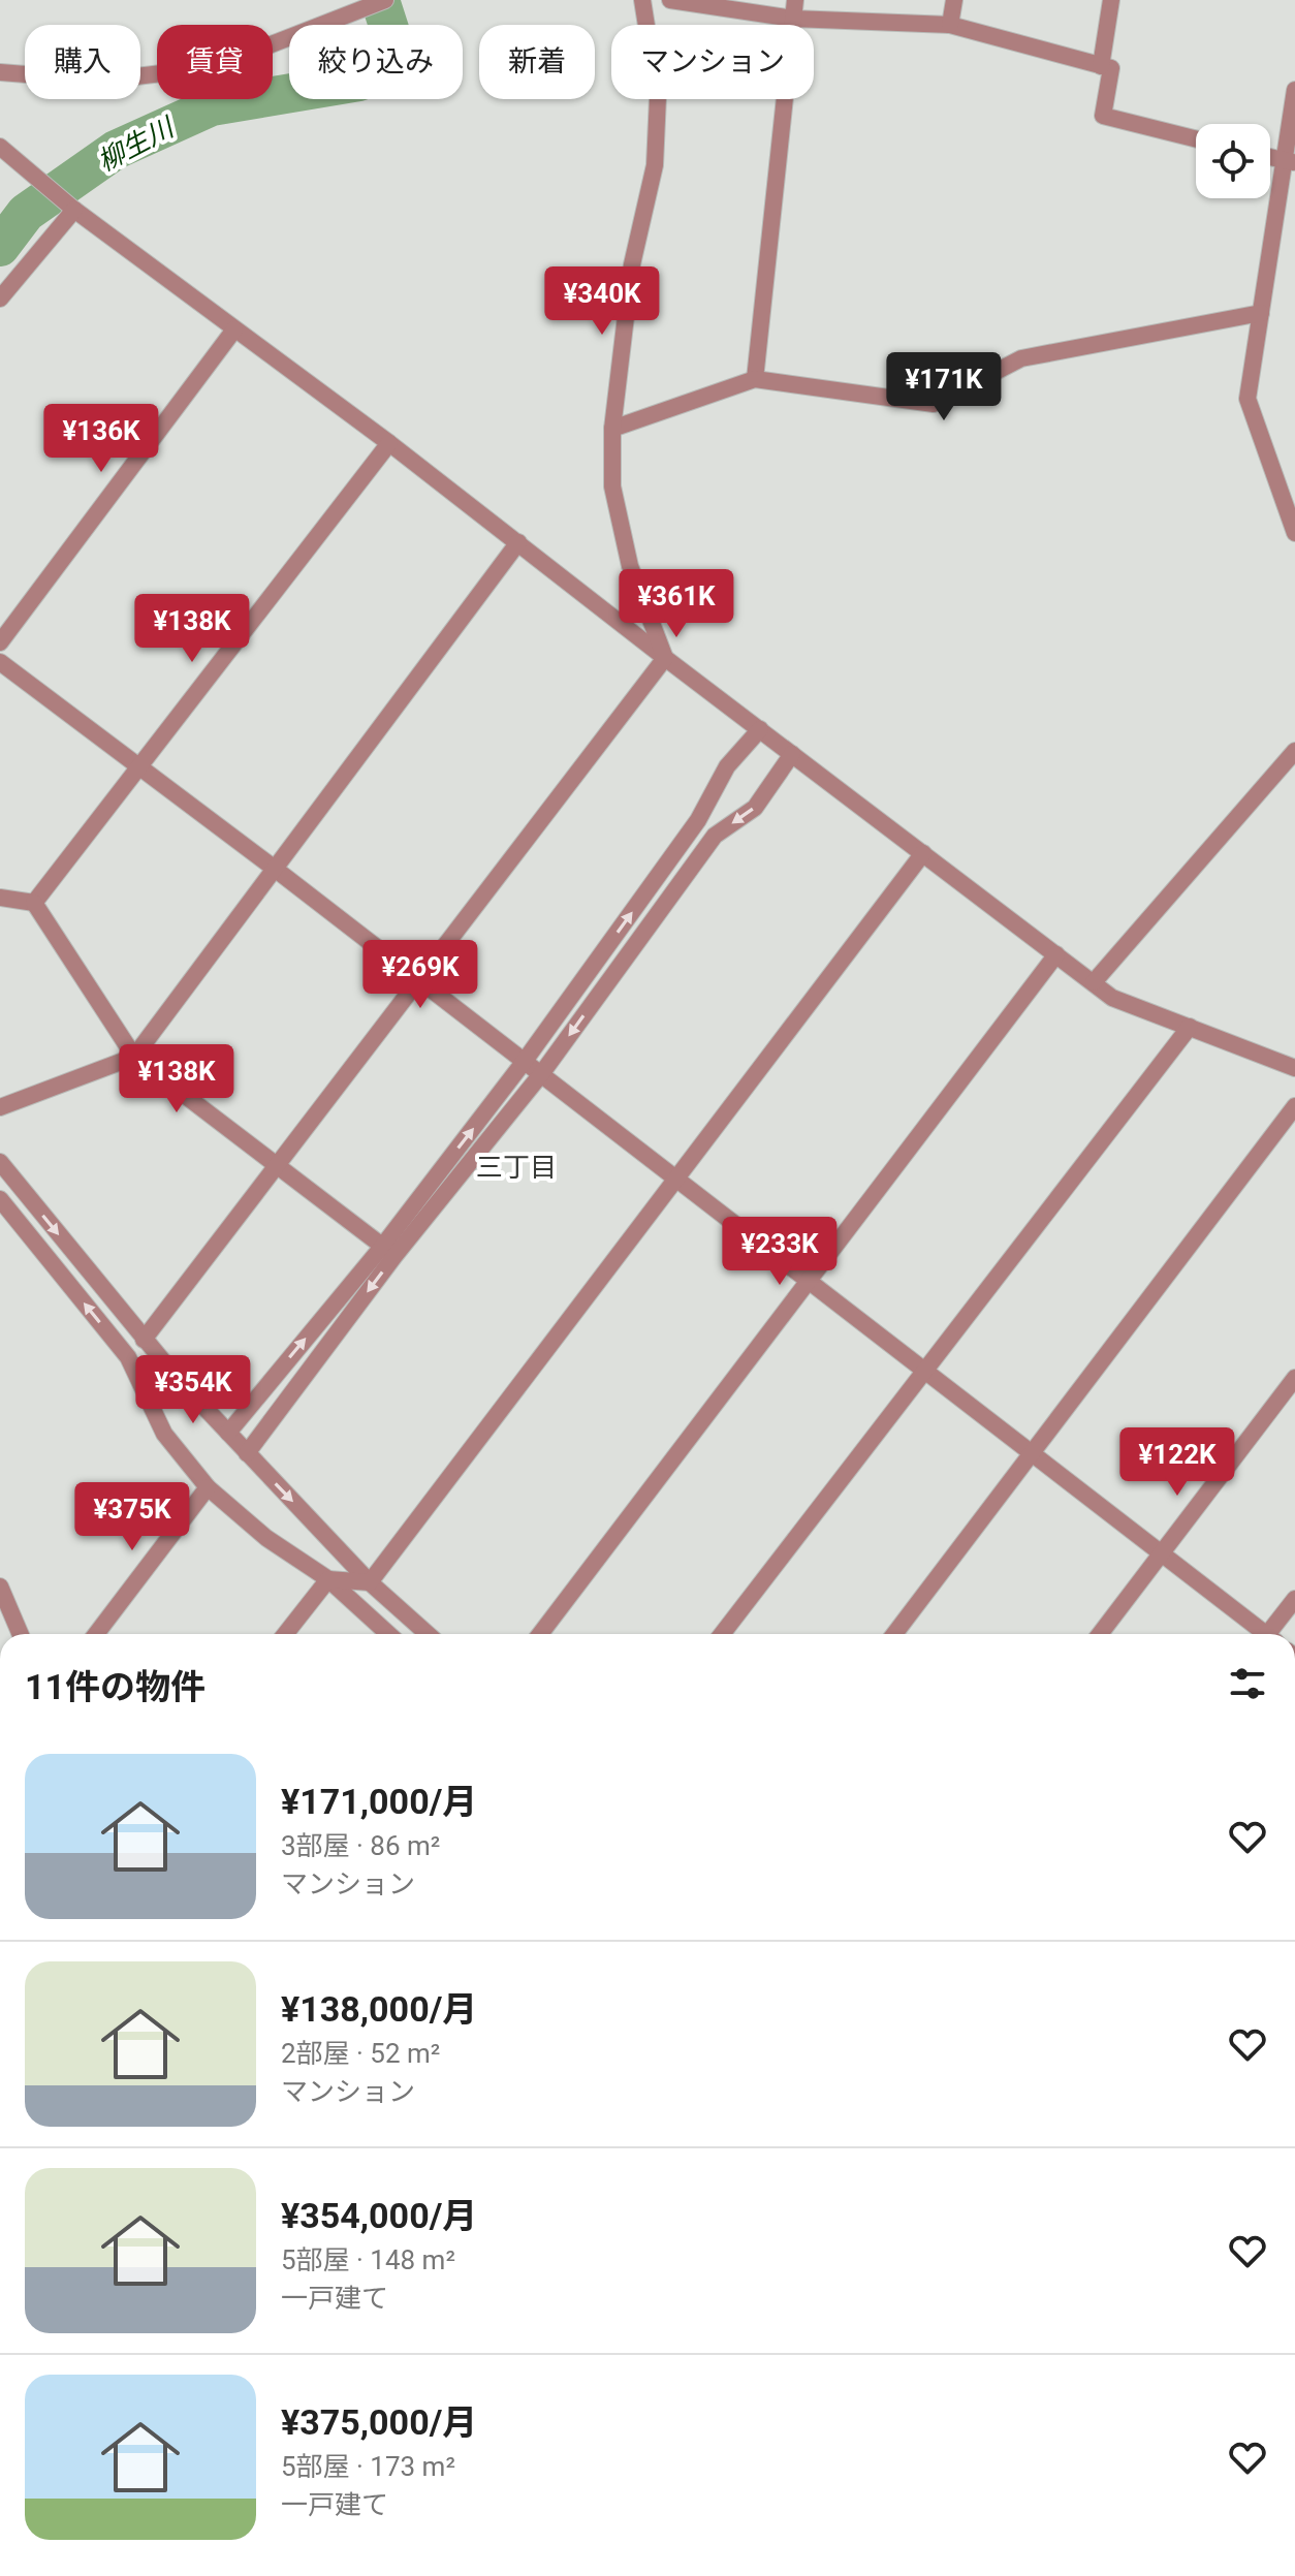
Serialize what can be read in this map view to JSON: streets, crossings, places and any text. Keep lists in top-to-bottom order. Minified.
{"districts":["三丁目"],"water":["柳生川"],"page":{"chip":["購入","賃貸","絞り込み","新着","マンション"],"price":["¥340K","¥171K","¥136K","¥361K","¥138K","¥269K","¥138K","¥233K","¥354K","¥122K","¥375K"],"heading":"11件の物件","list":[{"name":"¥171,000/月","note":"3部屋 · 86 m² · マンション"},{"name":"¥138,000/月","note":"2部屋 · 52 m² · マンション"},{"name":"¥354,000/月","note":"5部屋 · 148 m² · 一戸建て"},{"name":"¥375,000/月","note":"5部屋 · 173 m² · 一戸建て"}]}}
